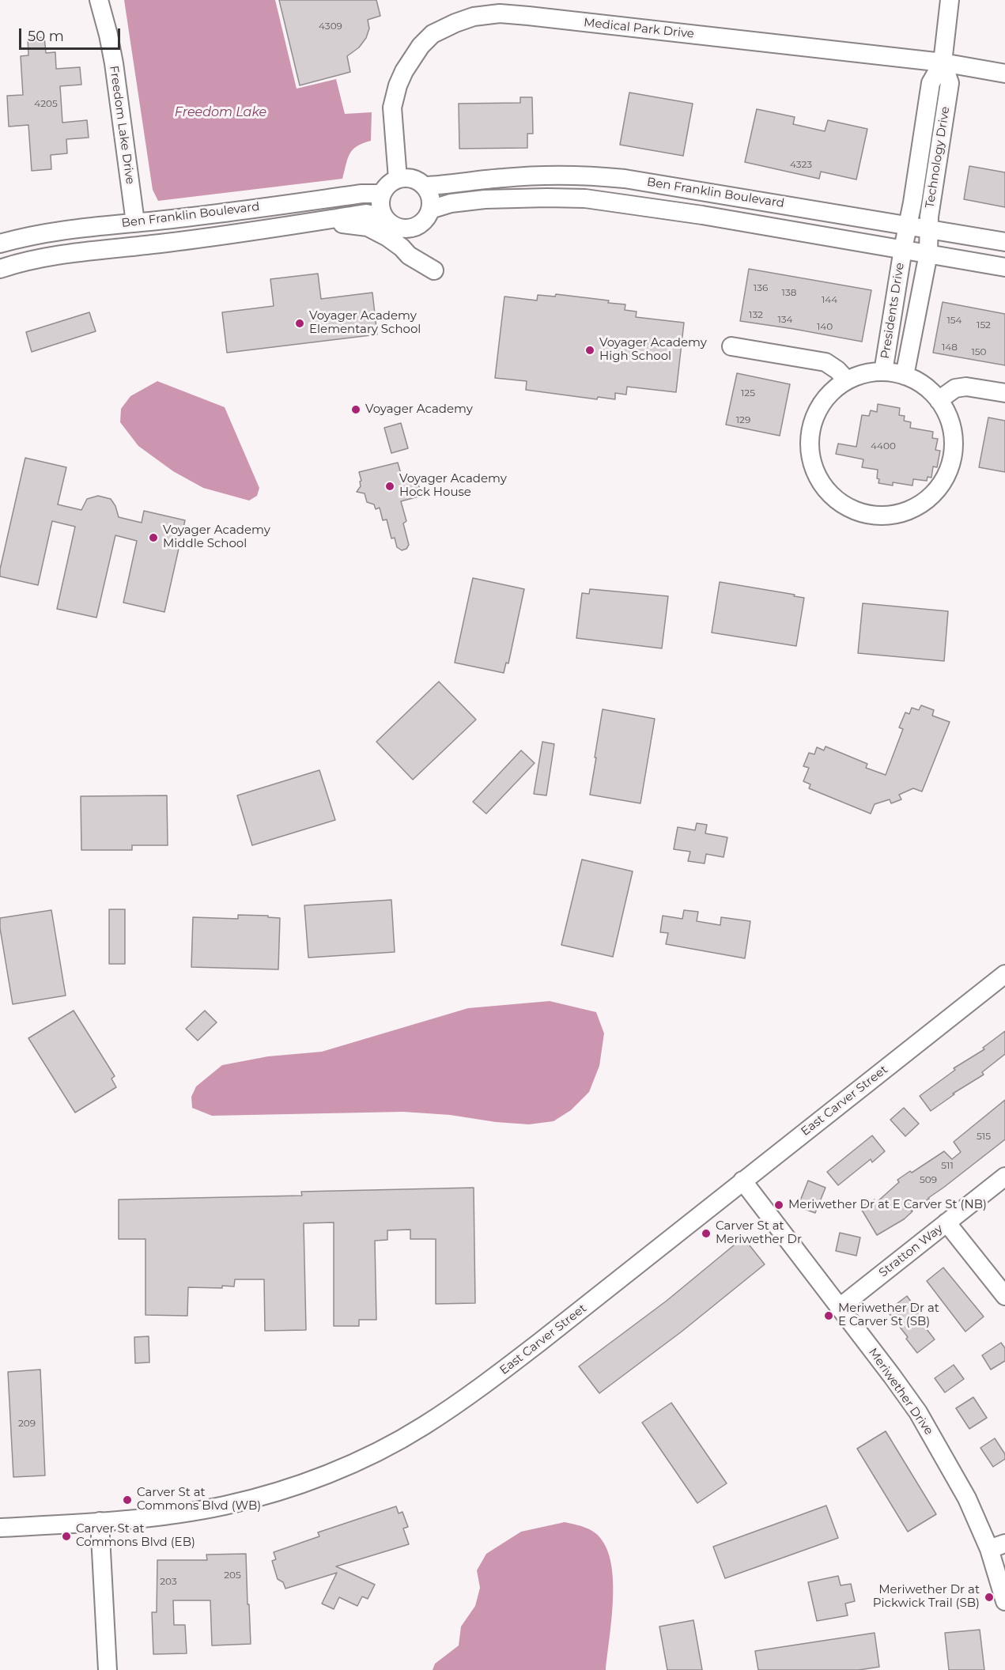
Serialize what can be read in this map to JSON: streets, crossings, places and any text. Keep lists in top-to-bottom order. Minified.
{"streets":{"street":["Medical Park Drive","Freedom Lake Drive","Technology Drive","Ben Franklin Boulevard","Presidents Drive","East Carver Street","Stratton Way","Meriwether Drive"]},"crossings":[["Medical Park Drive","Technology Drive"],["Medical Park Drive","Ben Franklin Boulevard"],["Freedom Lake Drive","Ben Franklin Boulevard"],["Technology Drive","Ben Franklin Boulevard"],["Technology Drive","Presidents Drive"],["Ben Franklin Boulevard","Presidents Drive"],["East Carver Street","Meriwether Drive"],["Stratton Way","Meriwether Drive"]],"water":["Freedom Lake"],"places":["Voyager Academy Elementary School","Voyager Academy High School","Voyager Academy","Voyager Academy Hock House","Voyager Academy Middle School","Meriwether Dr at E Carver St (NB)","Carver St at Meriwether Dr","Meriwether Dr at E Carver St (SB)","Carver St at Commons Blvd (WB)","Carver St at Commons Blvd (EB)","Meriwether Dr at Pickwick Trail (SB)"],"house_numbers":["4309","4205","4323","136","138","144","132","134","154","152","140","148","150","125","129","4400","515","511","509","209","205","203"],"scale_bar":"50 m"}
